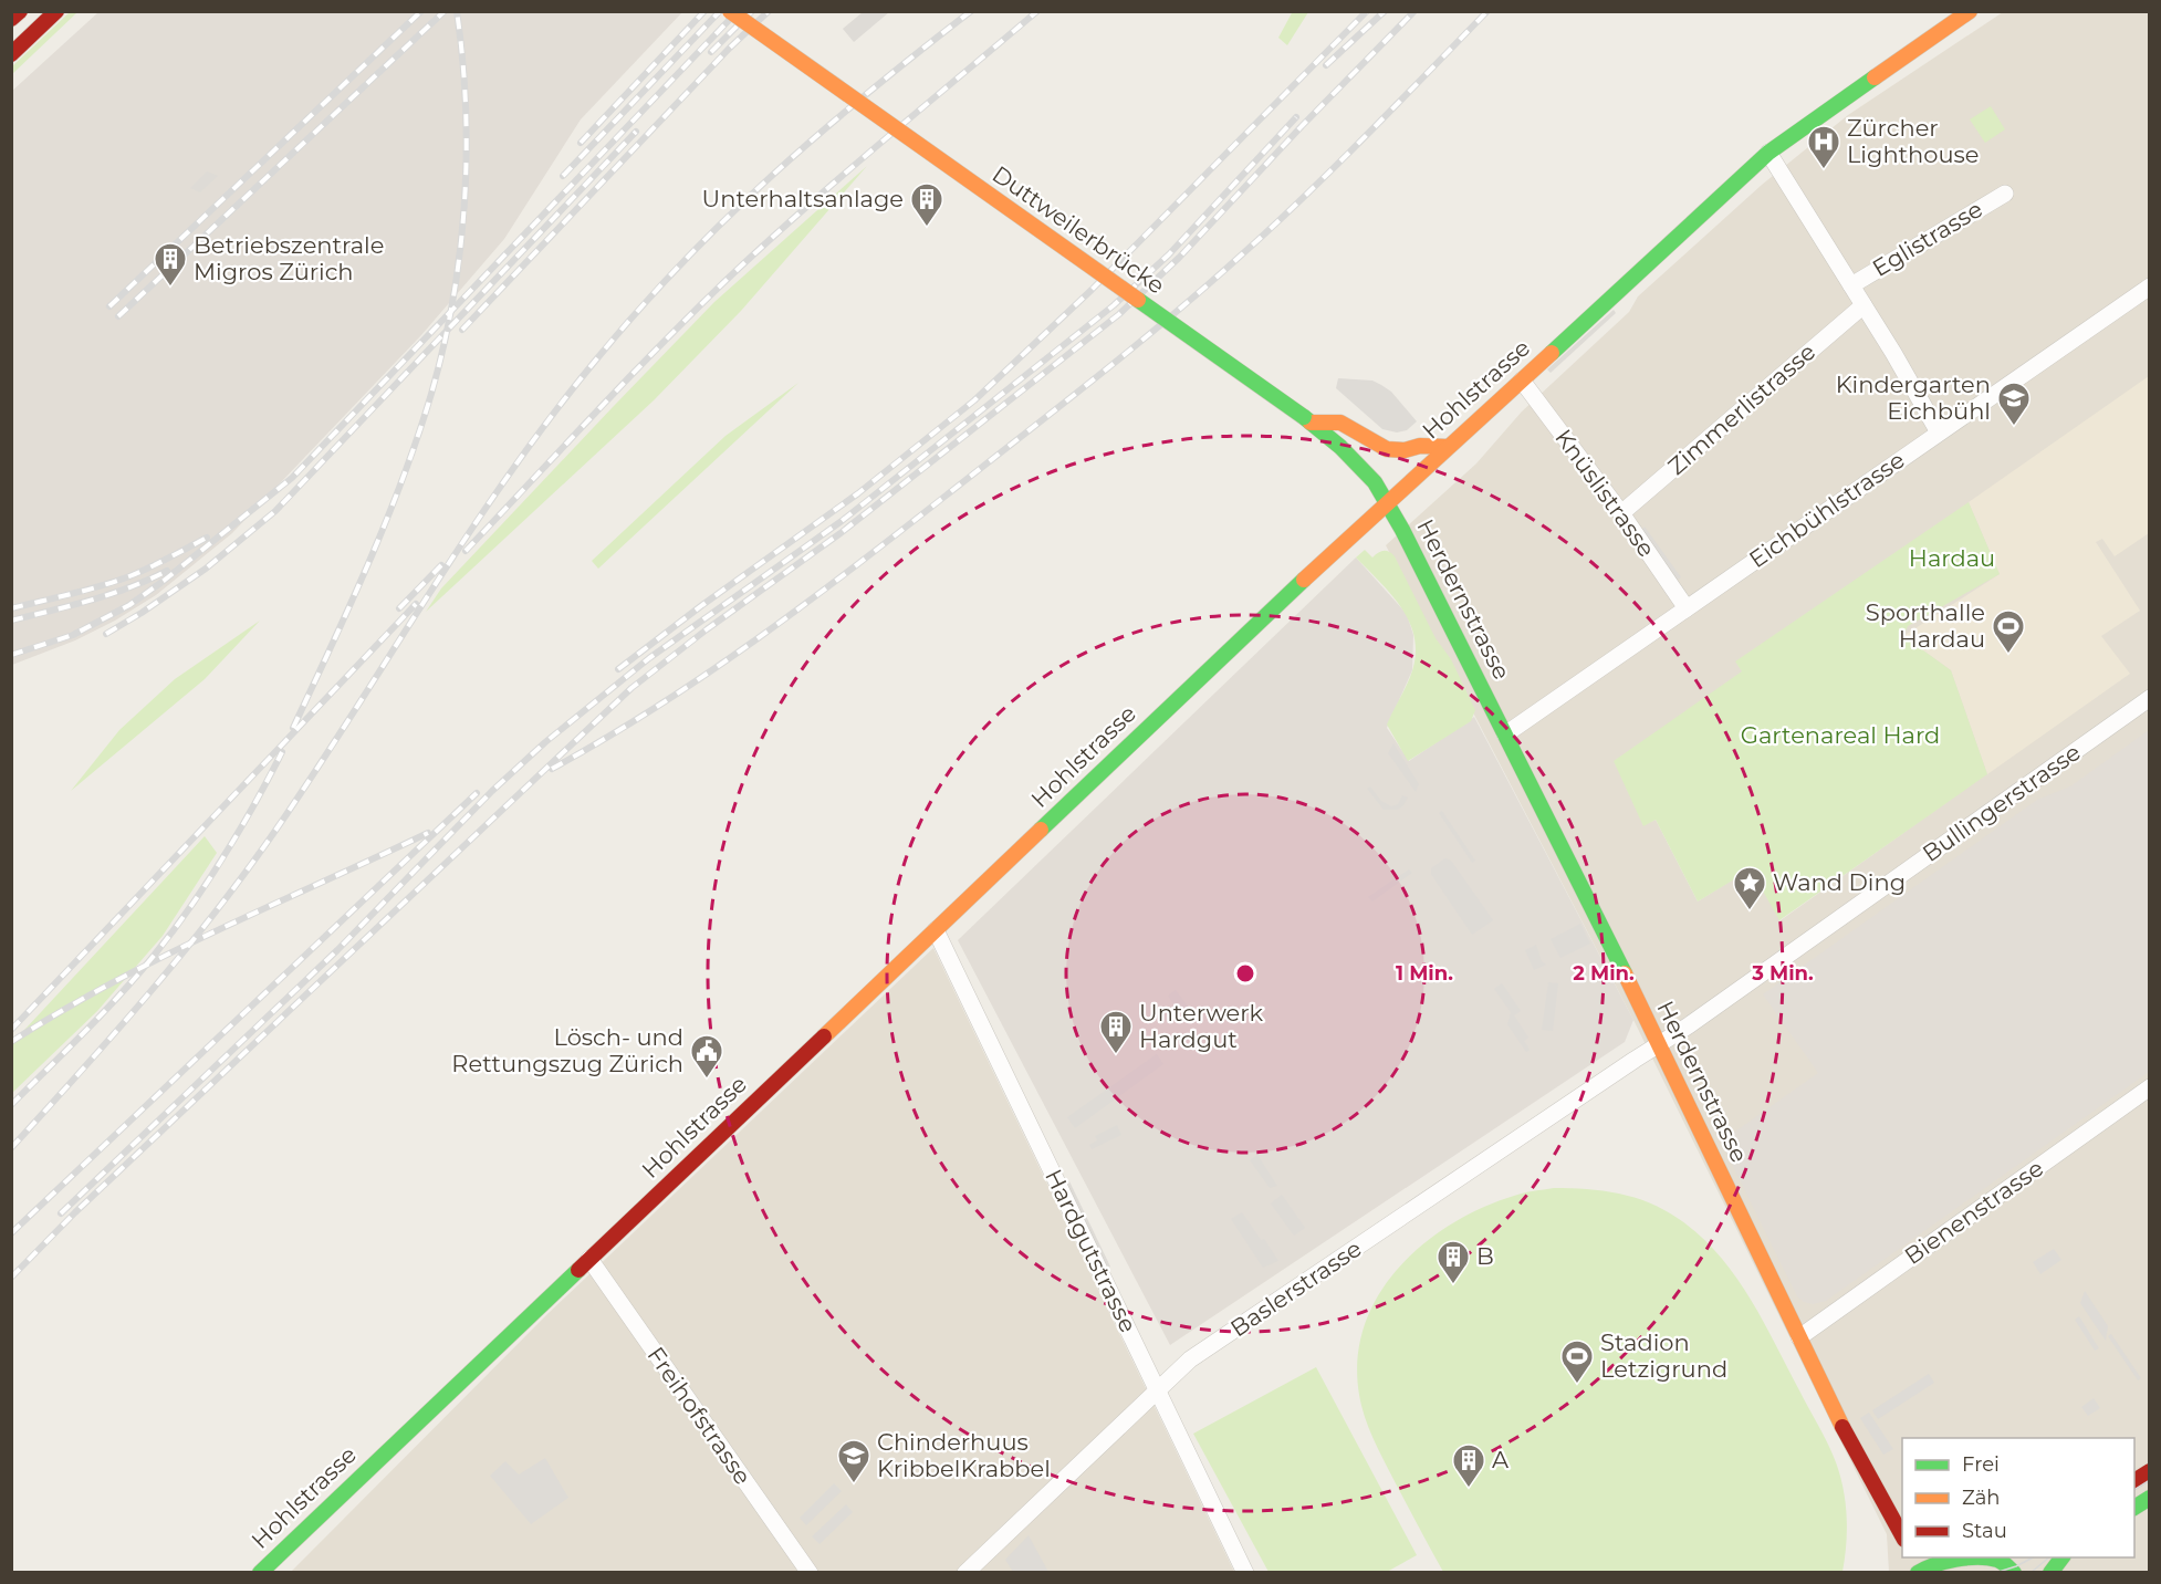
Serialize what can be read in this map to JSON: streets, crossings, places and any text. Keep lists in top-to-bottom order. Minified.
{"streets":{"street":["Duttweilerbrücke","Eglistrasse","Hohlstrasse","Zimmerlistrasse","Knüslistrasse","Eichbühlstrasse","Herdernstrasse","Bullingerstrasse","Bienenstrasse","Hardgutstrasse","Baslerstrasse","Freihofstrasse"]},"crossings":[["Duttweilerbrücke","Hohlstrasse"],["Duttweilerbrücke","Herdernstrasse"],["Eglistrasse","Hohlstrasse"],["Eglistrasse","Zimmerlistrasse"],["Eglistrasse","Eichbühlstrasse"],["Hohlstrasse","Knüslistrasse"],["Hohlstrasse","Herdernstrasse"],["Hohlstrasse","Hardgutstrasse"],["Hohlstrasse","Freihofstrasse"],["Zimmerlistrasse","Knüslistrasse"],["Knüslistrasse","Eichbühlstrasse"],["Eichbühlstrasse","Herdernstrasse"],["Herdernstrasse","Bullingerstrasse"],["Herdernstrasse","Bienenstrasse"],["Herdernstrasse","Baslerstrasse"],["Bullingerstrasse","Baslerstrasse"],["Hardgutstrasse","Baslerstrasse"]],"parks":["Hardau","Gartenareal Hard"],"places":{"hospital":["Zürcher Lighthouse"],"building":["Unterhaltsanlage","Betriebszentrale Migros Zürich","Unterwerk Hardgut","B","A"],"school or university":["Kindergarten Eichbühl","Chinderhuus KribbelKrabbel"],"sports":["Sporthalle Hardau","Stadion Letzigrund"],"place":["Wand Ding"],"public building":["Lösch- und Rettungszug Zürich"]},"legend":["Frei","Zäh","Stau"],"rings":["1 Min.","2 Min.","3 Min."]}
